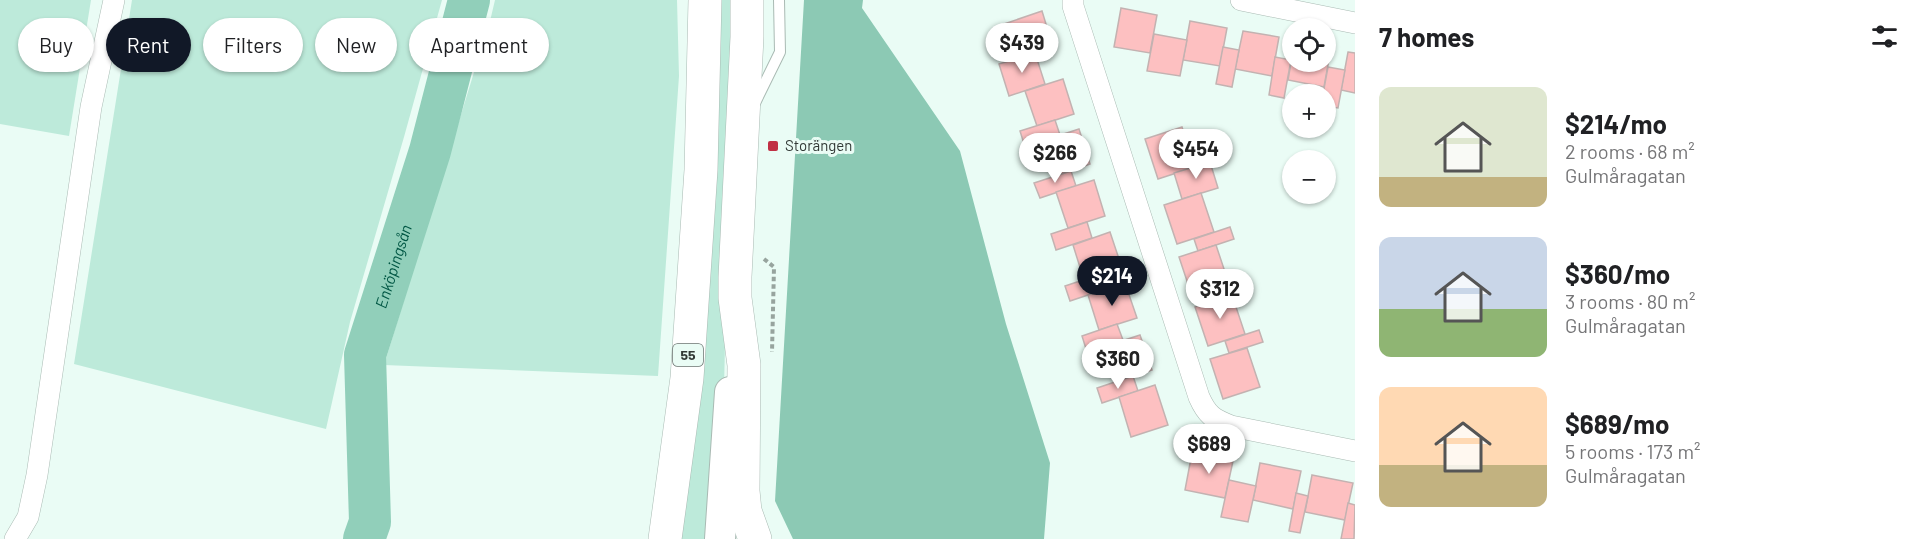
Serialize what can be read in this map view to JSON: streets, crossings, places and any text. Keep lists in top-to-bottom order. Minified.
{"streets":{"main road":["55"]},"water":["Enköpingsån"],"places":{"transit":["Storängen"]},"page":{"heading":"7 homes","map_buttons":["+","−"],"chip":["Buy","Rent","Filters","New","Apartment"],"price":["$439","$454","$266","$214","$312","$360","$689"],"list":[{"name":"$214/mo","note":"2 rooms · 68 m² · Gulmåragatan"},{"name":"$360/mo","note":"3 rooms · 80 m² · Gulmåragatan"},{"name":"$689/mo","note":"5 rooms · 173 m² · Gulmåragatan"}]}}
